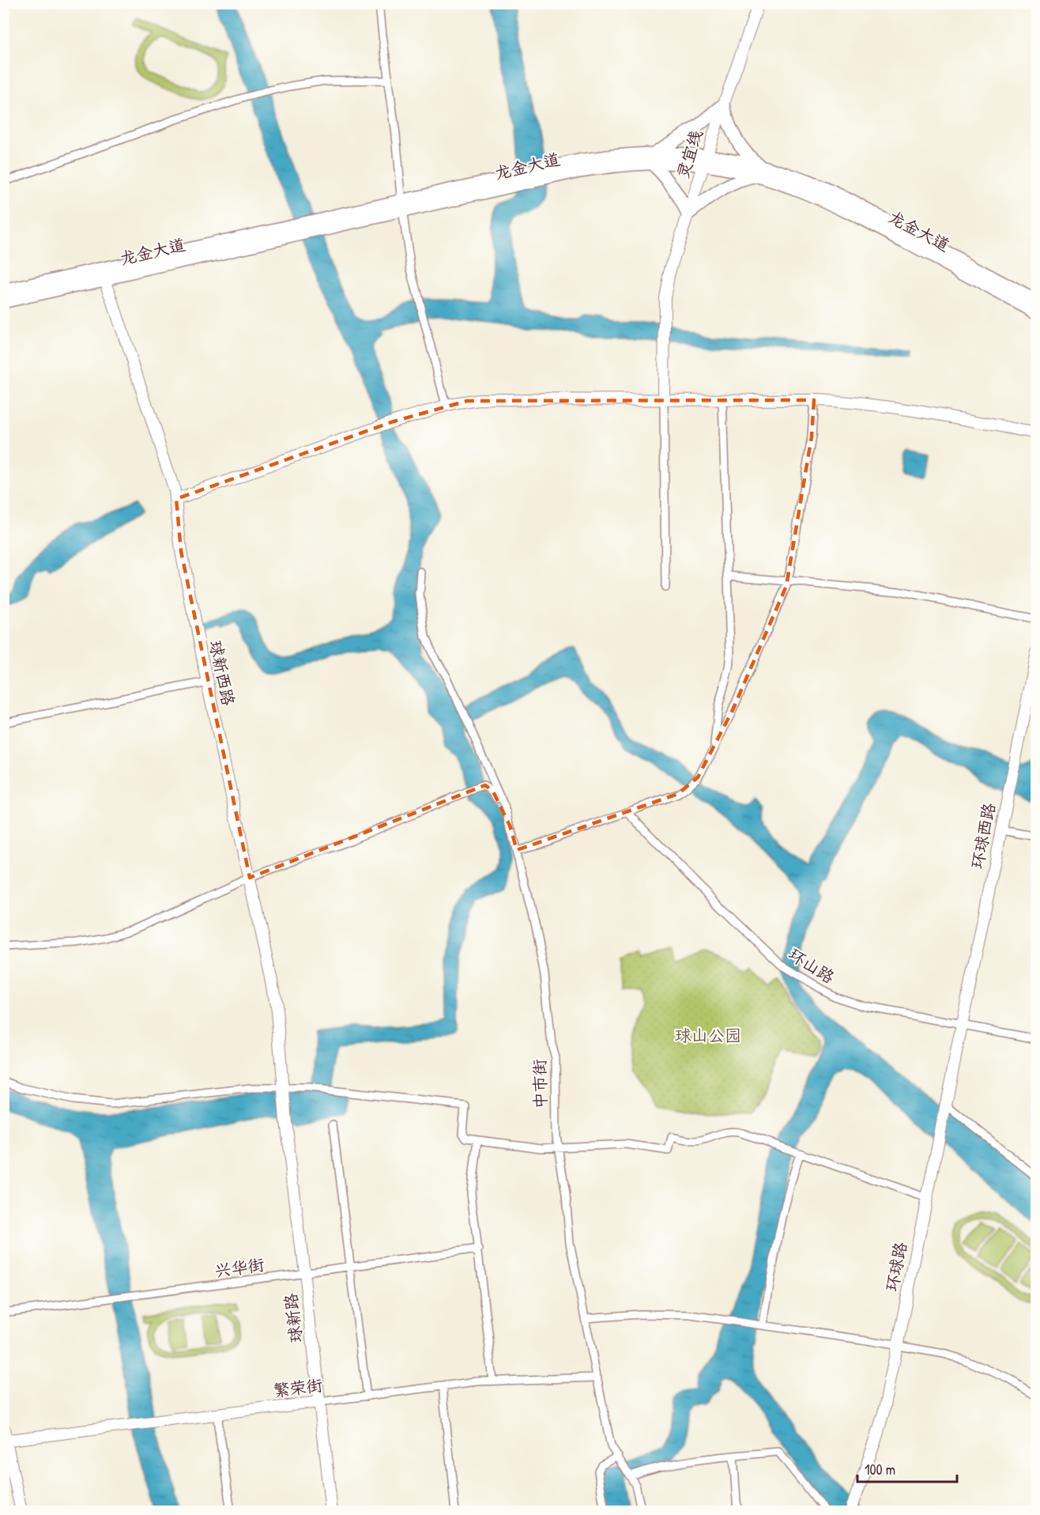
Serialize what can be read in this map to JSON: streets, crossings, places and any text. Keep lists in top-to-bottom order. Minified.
{"streets":{"main road":["龙金大道"],"street":["灵宜线","球新西路","环球西路","环山路","中市街","环球路","兴华街","球新路","繁荣街"]},"crossings":[["灵宜线","龙金大道"],["龙金大道","球新西路"],["球新西路","球新路"],["环球西路","环山路"],["环球西路","环球路"],["环山路","环球路"],["中市街","繁荣街"],["兴华街","球新路"],["球新路","繁荣街"]],"parks":["球山公园"],"scale_bar":"100 m"}
